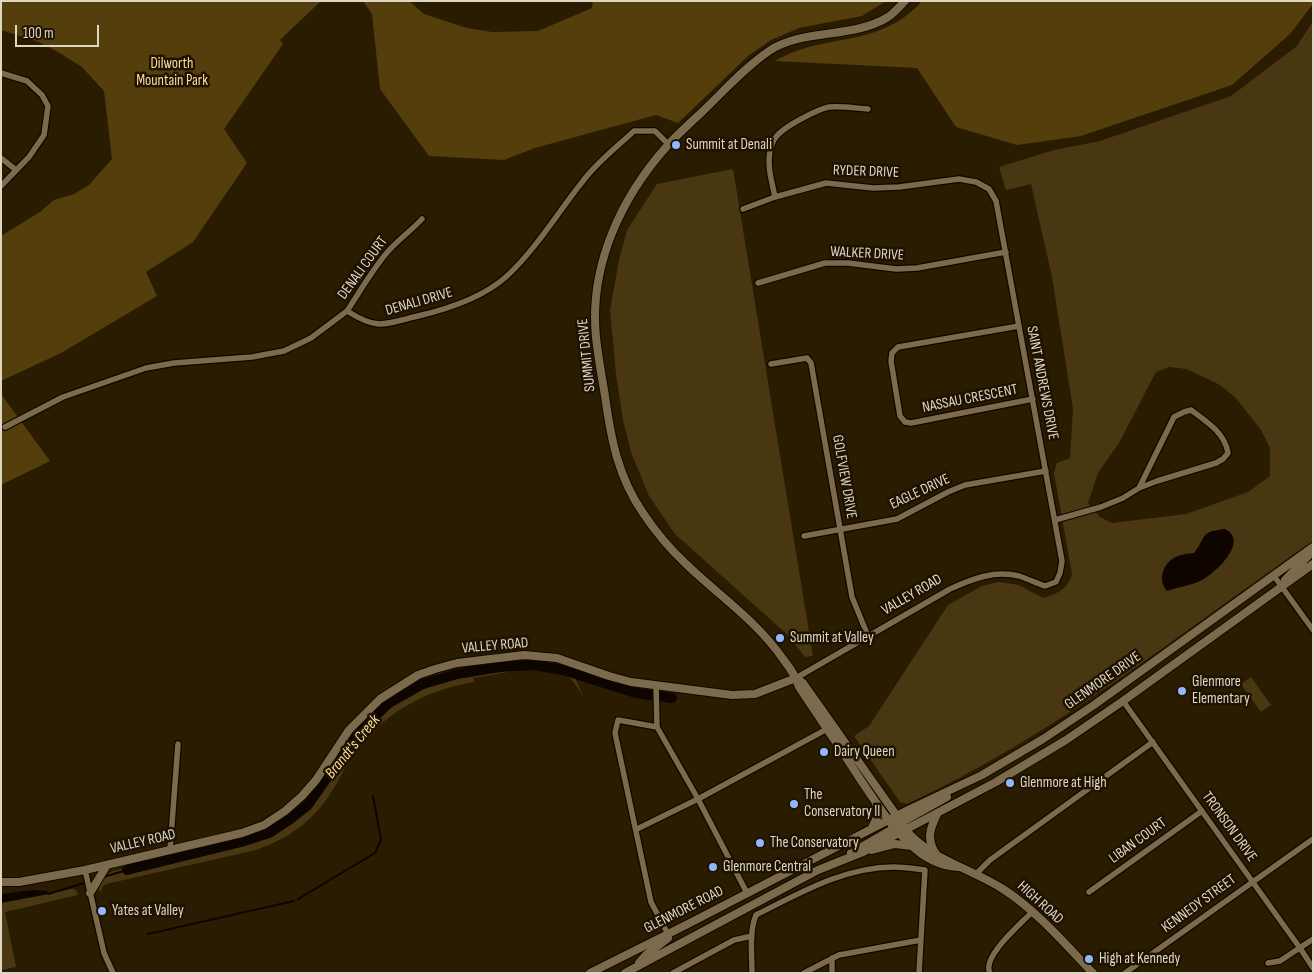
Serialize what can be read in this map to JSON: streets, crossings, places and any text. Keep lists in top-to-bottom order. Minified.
{"streets":{"main road":["SUMMIT DRIVE","VALLEY ROAD","GLENMORE DRIVE","HIGH ROAD","GLENMORE ROAD"],"street":["RYDER DRIVE","WALKER DRIVE","DENALI COURT","DENALI DRIVE","SAINT ANDREWS DRIVE","NASSAU CRESCENT","GOLFVIEW DRIVE","EAGLE DRIVE","TRONSON DRIVE","LIBAN COURT","KENNEDY STREET"]},"crossings":[["RYDER DRIVE","SAINT ANDREWS DRIVE"],["WALKER DRIVE","SAINT ANDREWS DRIVE"],["DENALI COURT","DENALI DRIVE"],["DENALI DRIVE","SUMMIT DRIVE"],["SUMMIT DRIVE","VALLEY ROAD"],["SUMMIT DRIVE","GLENMORE DRIVE"],["SUMMIT DRIVE","HIGH ROAD"],["SUMMIT DRIVE","GLENMORE ROAD"],["SAINT ANDREWS DRIVE","NASSAU CRESCENT"],["SAINT ANDREWS DRIVE","EAGLE DRIVE"],["SAINT ANDREWS DRIVE","VALLEY ROAD"],["GOLFVIEW DRIVE","EAGLE DRIVE"],["GOLFVIEW DRIVE","VALLEY ROAD"],["GLENMORE DRIVE","TRONSON DRIVE"],["GLENMORE DRIVE","HIGH ROAD"],["GLENMORE DRIVE","GLENMORE ROAD"],["TRONSON DRIVE","LIBAN COURT"],["TRONSON DRIVE","KENNEDY STREET"],["HIGH ROAD","GLENMORE ROAD"]],"water":["Brandt's Creek"],"parks":["Dilworth Mountain Park"],"places":["Summit at Denali","Summit at Valley","Glenmore Elementary","Dairy Queen","Glenmore at High","The Conservatory II","The Conservatory","Glenmore Central","Yates at Valley","High at Kennedy"],"scale_bar":"100 m"}
